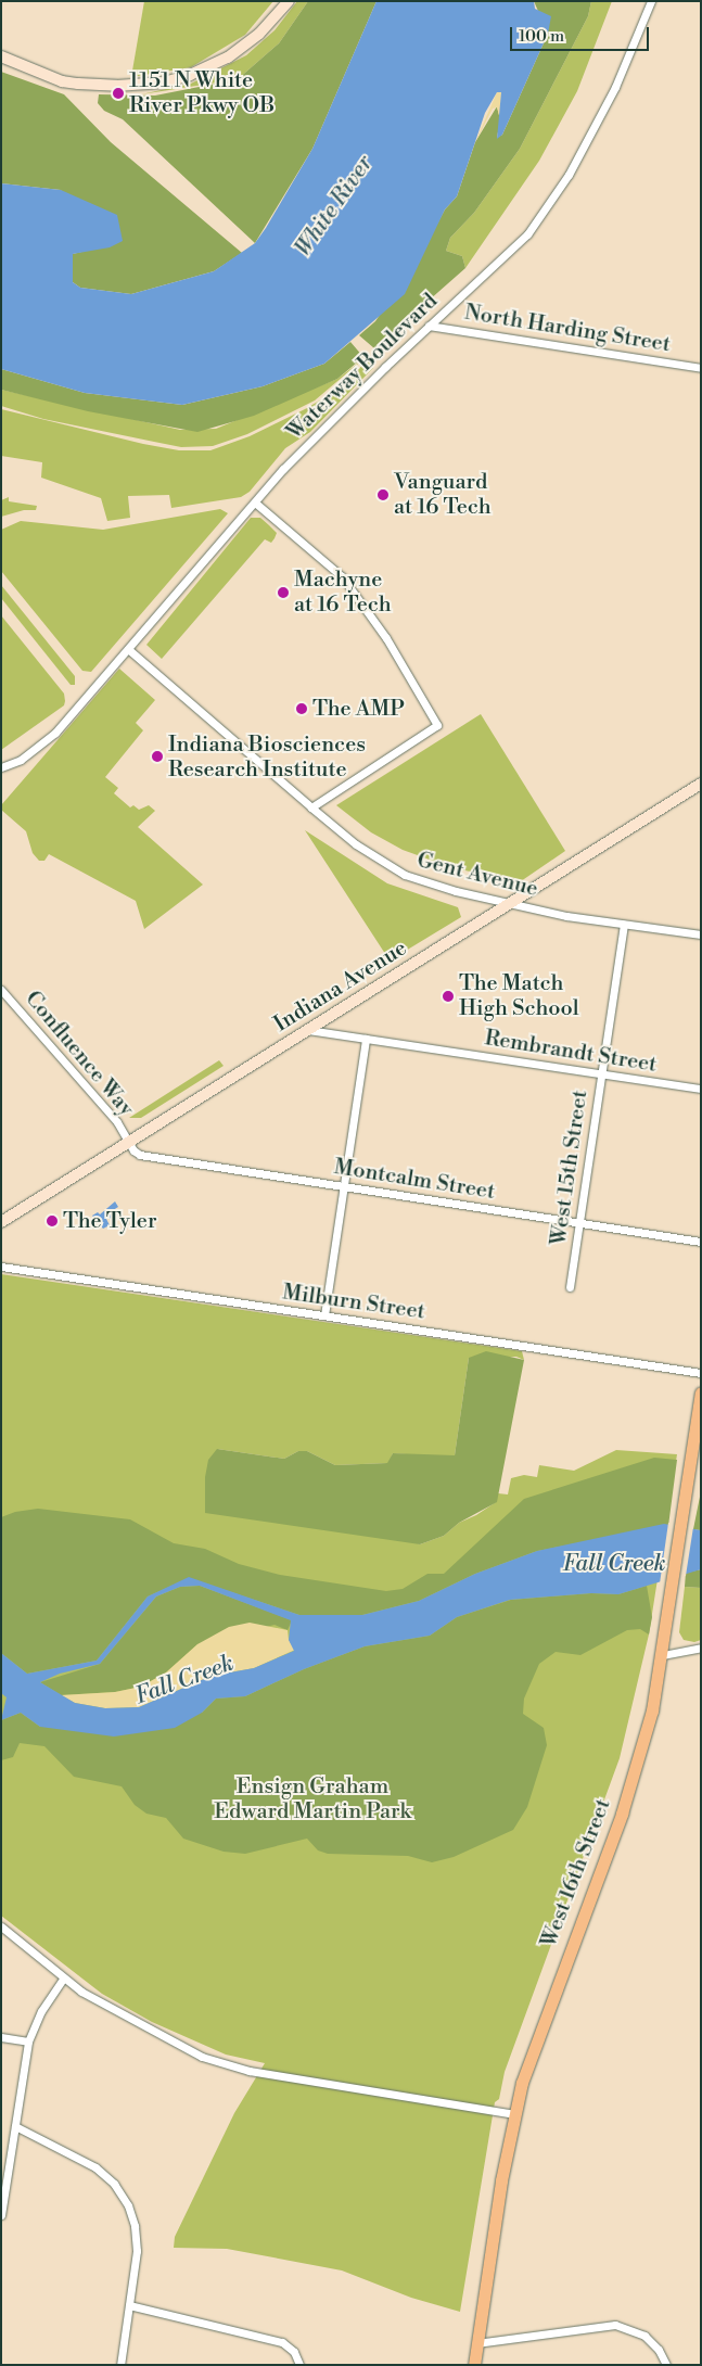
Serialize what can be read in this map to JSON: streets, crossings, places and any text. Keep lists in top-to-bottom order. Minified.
{"streets":{"main road":["Indiana Avenue","West 16th Street"],"street":["North Harding Street","Waterway Boulevard","Gent Avenue","Rembrandt Street","Confluence Way","West 15th Street","Montcalm Street","Milburn Street"]},"crossings":[["North Harding Street","Waterway Boulevard"],["Waterway Boulevard","Gent Avenue"],["Gent Avenue","Indiana Avenue"],["Gent Avenue","West 15th Street"],["Indiana Avenue","Rembrandt Street"],["Indiana Avenue","Confluence Way"],["Indiana Avenue","Montcalm Street"],["Rembrandt Street","West 15th Street"],["Confluence Way","Montcalm Street"],["West 15th Street","Montcalm Street"]],"water":["White River","Fall Creek"],"parks":["Ensign Graham Edward Martin Park"],"places":["1151 N White River Pkwy OB","Vanguard at 16 Tech","Machyne at 16 Tech","The AMP","Indiana Biosciences Research Institute","The Match High School","The Tyler"],"scale_bar":"100 m"}
